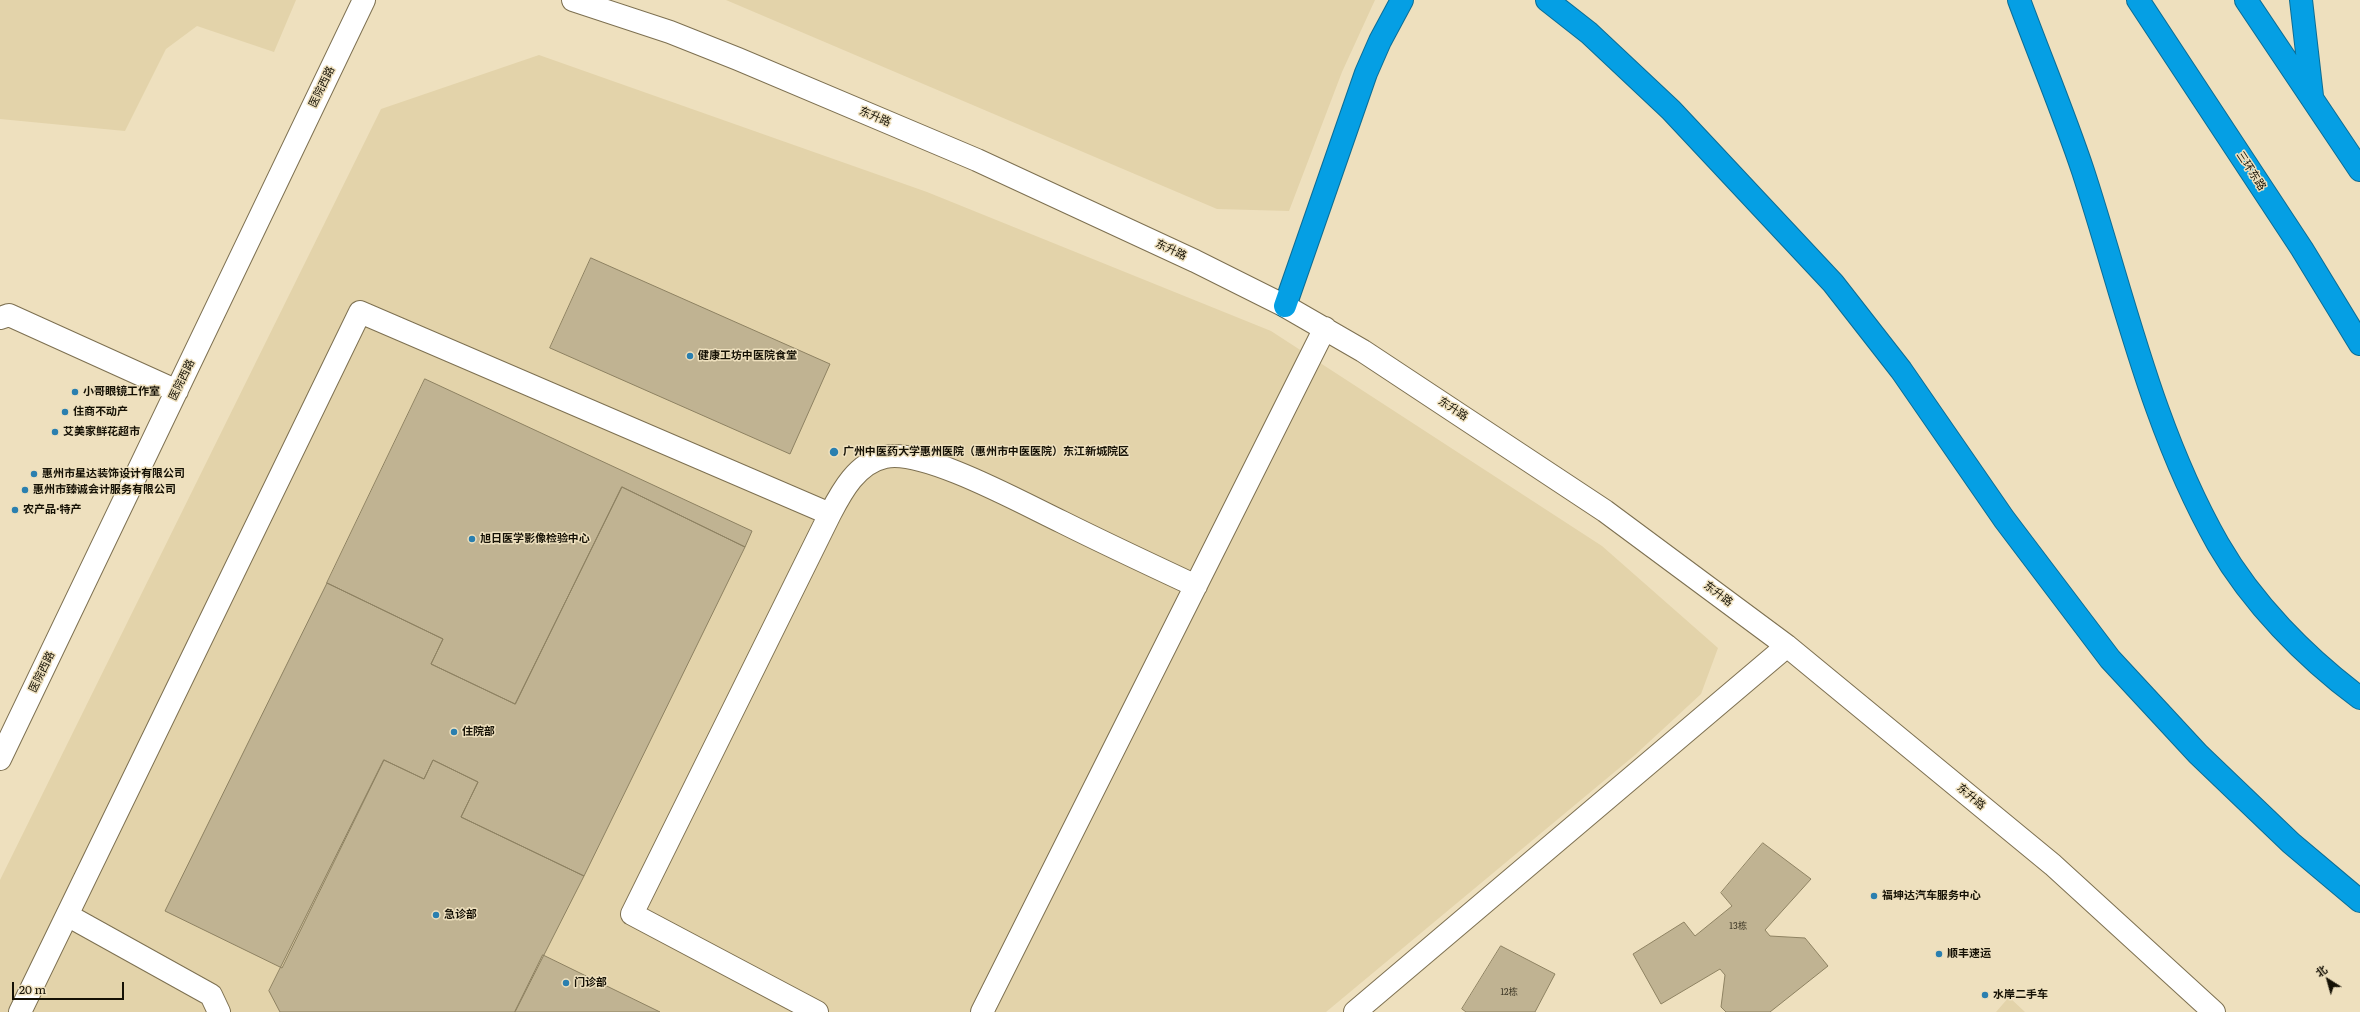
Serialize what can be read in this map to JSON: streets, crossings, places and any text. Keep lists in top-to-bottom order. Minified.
{"streets":{"highway":["三环东路"],"street":["医院西路","东升路"]},"places":["健康工坊中医院食堂","小哥眼镜工作室","住商不动产","艾美家鲜花超市","广州中医药大学惠州医院（惠州市中医医院）东江新城院区","惠州市星达装饰设计有限公司","惠州市臻诚会计服务有限公司","农产品·特产","旭日医学影像检验中心","住院部","福坤达汽车服务中心","急诊部","顺丰速运","门诊部","水岸二手车"],"house_numbers":["13栋","12栋"],"scale_bar":"20 m","north":"top left"}
